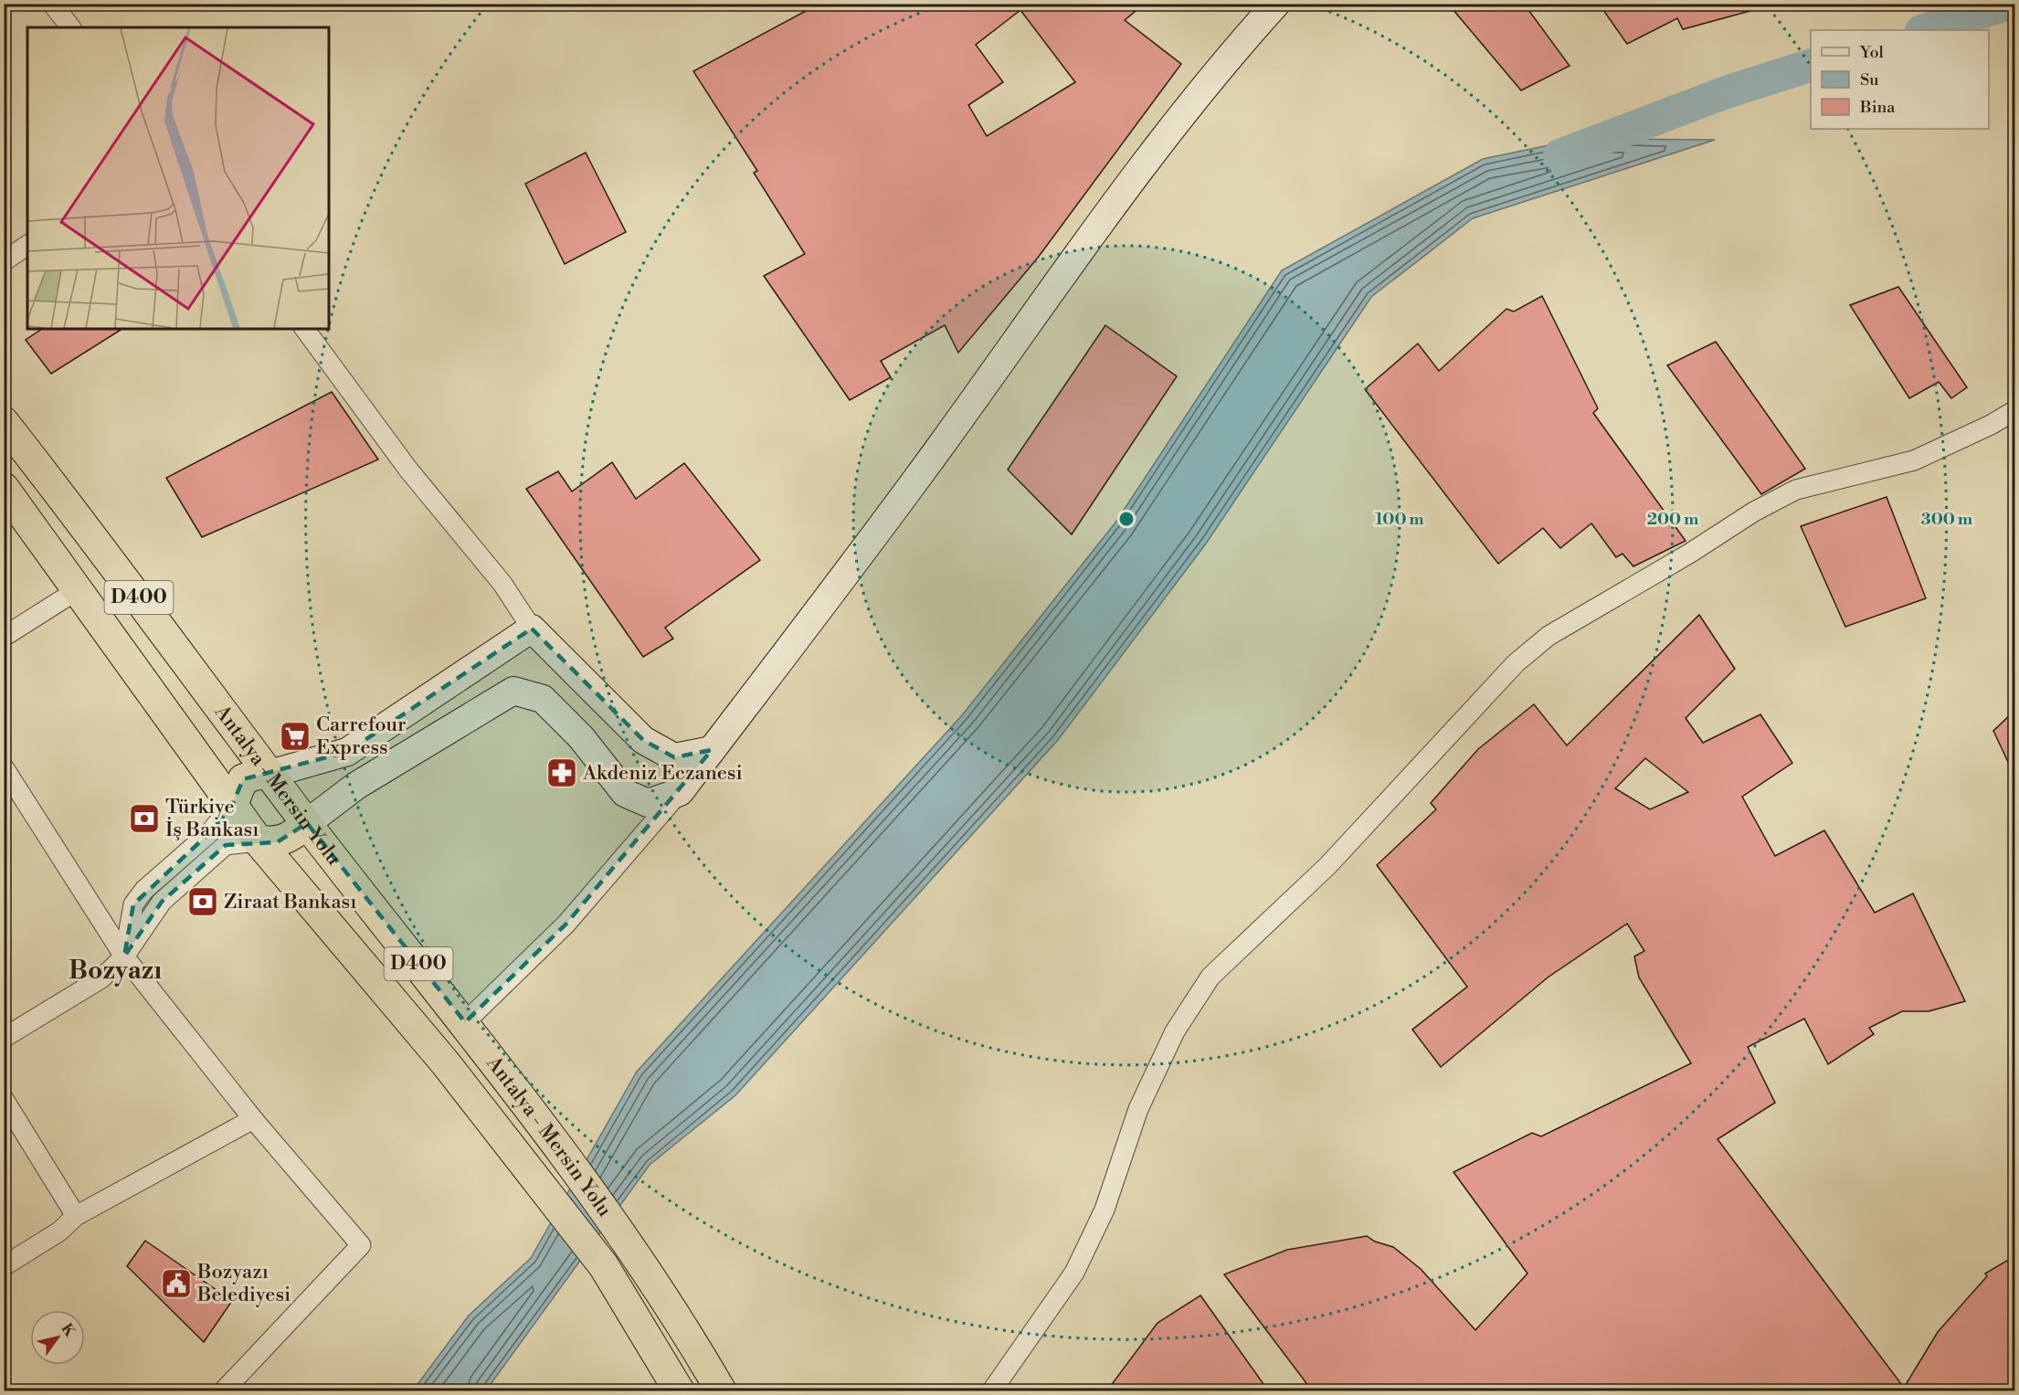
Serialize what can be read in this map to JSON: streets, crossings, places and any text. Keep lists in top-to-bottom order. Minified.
{"streets":{"highway":["D400","Antalya - Mersin Yolu"]},"districts":["Bozyazı"],"places":{"supermarket":["Carrefour Express"],"pharmacy":["Akdeniz Eczanesi"],"bank":["Türkiye İş Bankası","Ziraat Bankası"],"public building":["Bozyazı Belediyesi"]},"legend":["Yol","Su","Bina"],"north":"top right","rings":["100 m","200 m","300 m"]}
